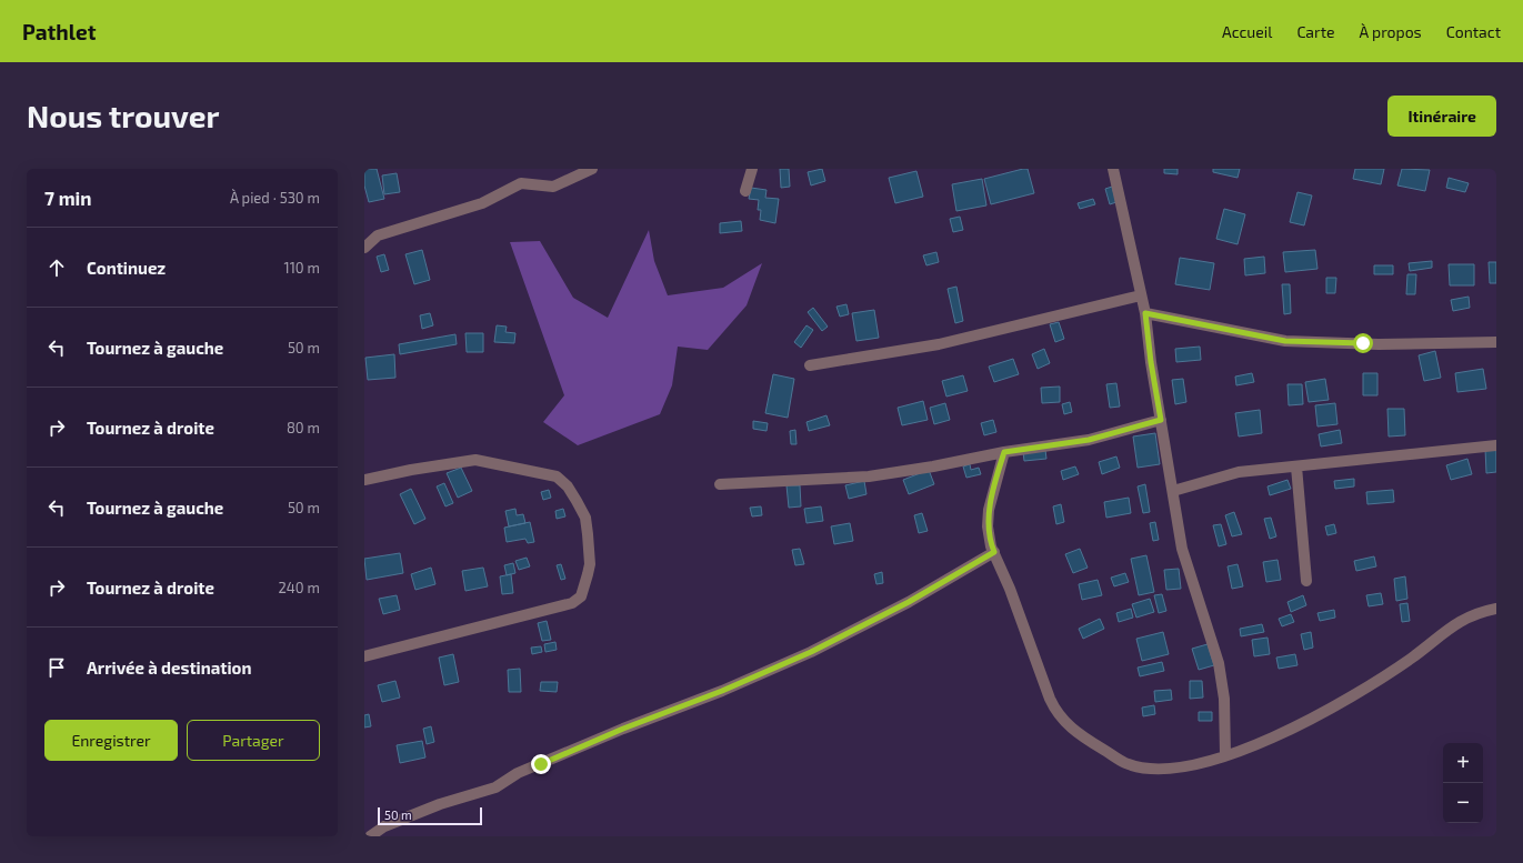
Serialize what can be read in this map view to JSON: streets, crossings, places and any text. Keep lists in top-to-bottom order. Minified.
{"scale_bar":"50 m","page":{"header":"Pathlet","nav":["Accueil","Carte","À propos","Contact"],"buttons":["Itinéraire",["Enregistrer","Partager"]],"title":"Nous trouver","heading":["7 min","À pied · 530 m"],"list":[["Continuez","110 m"],["Tournez à gauche","50 m"],["Tournez à droite","80 m"],["Tournez à gauche","50 m"],["Tournez à droite","240 m"],"Arrivée à destination"],"map_buttons":["+","−"],"scale":"50 m"}}
